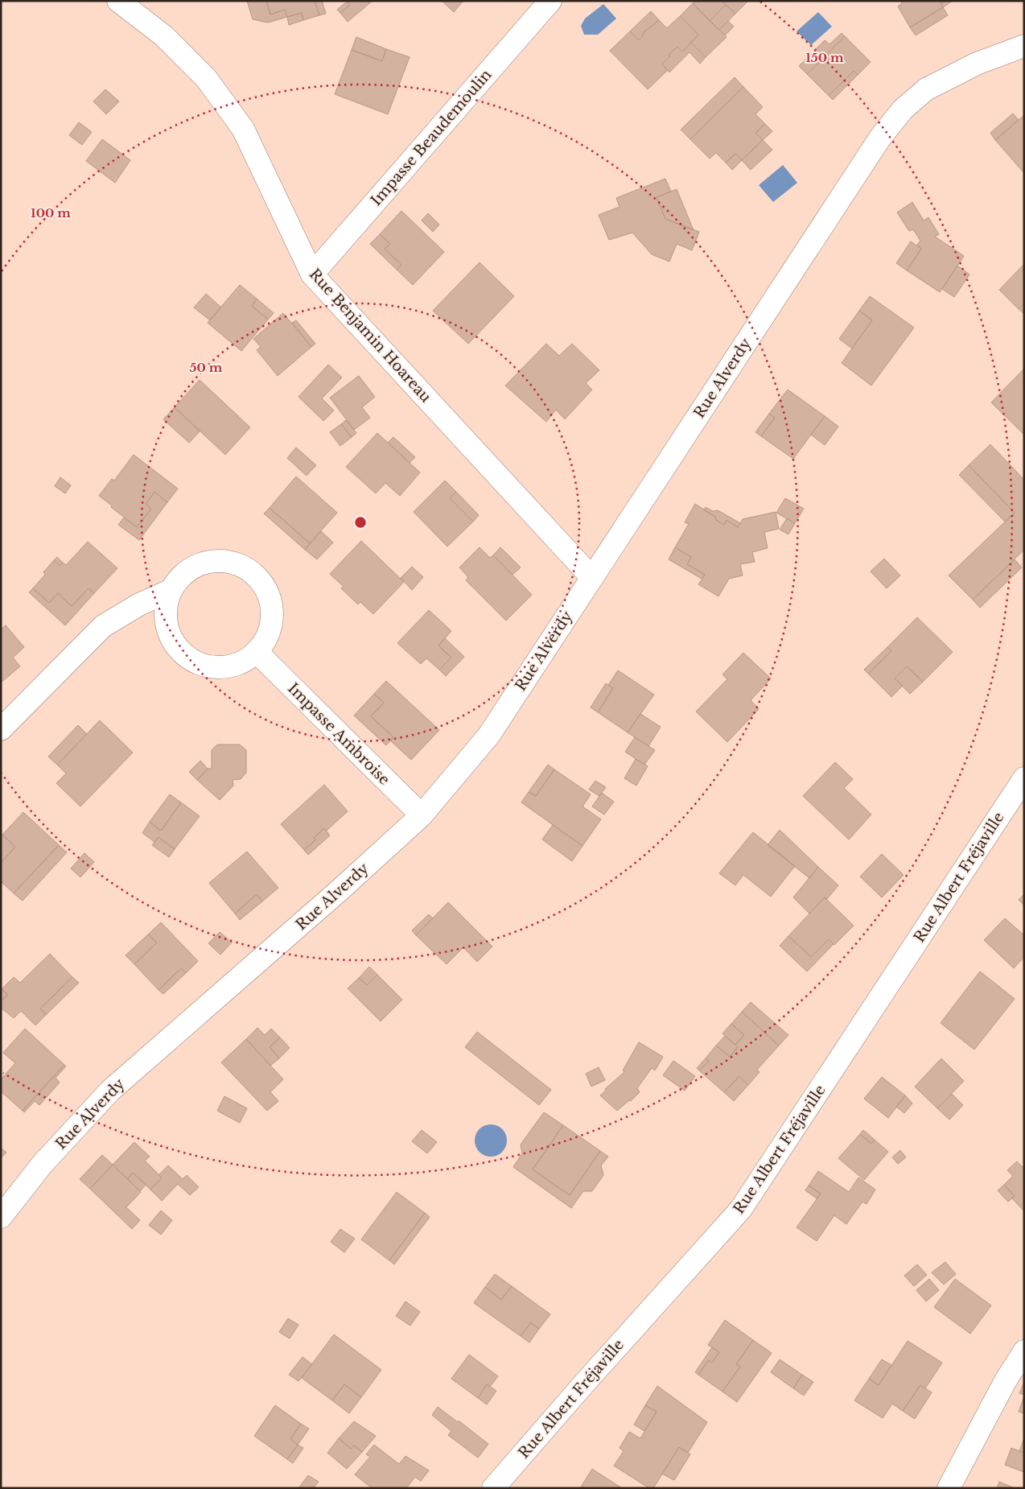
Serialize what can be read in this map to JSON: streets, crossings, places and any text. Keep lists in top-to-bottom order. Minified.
{"streets":{"street":["Impasse Beaudemoulin","Rue Benjamin Hoareau","Rue Alverdy","Impasse Ambroise","Rue Albert Fréjaville"]},"crossings":[["Impasse Beaudemoulin","Rue Benjamin Hoareau"],["Rue Benjamin Hoareau","Rue Alverdy"],["Rue Alverdy","Impasse Ambroise"]],"rings":["150 m","100 m","50 m"]}
